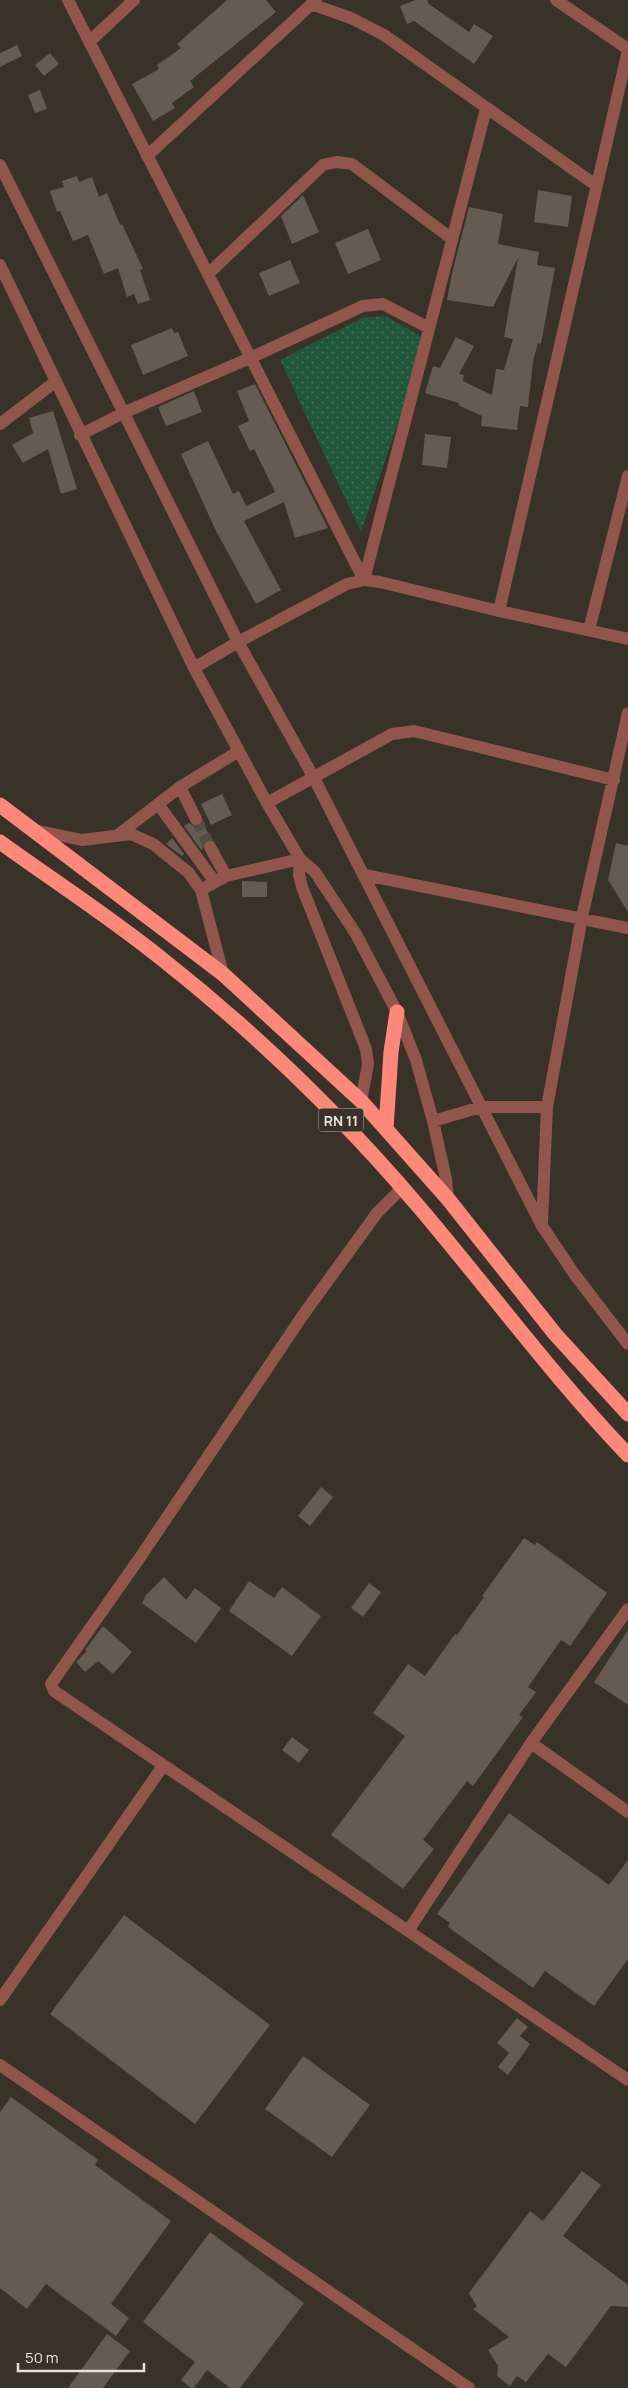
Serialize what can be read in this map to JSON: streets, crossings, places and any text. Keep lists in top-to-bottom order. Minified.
{"streets":{"highway":["RN 11"]},"scale_bar":"50 m"}
